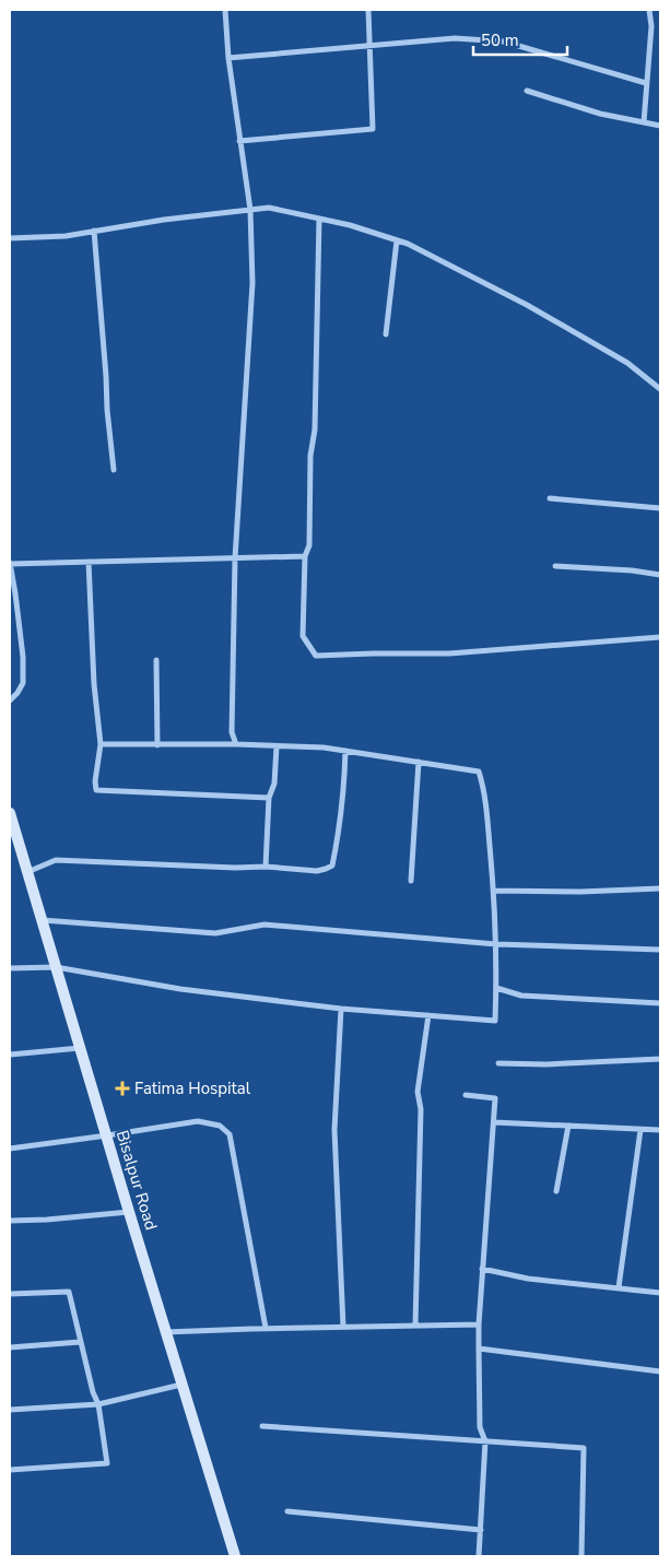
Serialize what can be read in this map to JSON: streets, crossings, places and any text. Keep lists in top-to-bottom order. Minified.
{"streets":{"main road":["Bisalpur Road"]},"places":{"health":["Fatima Hospital"]},"scale_bar":"50 m"}
